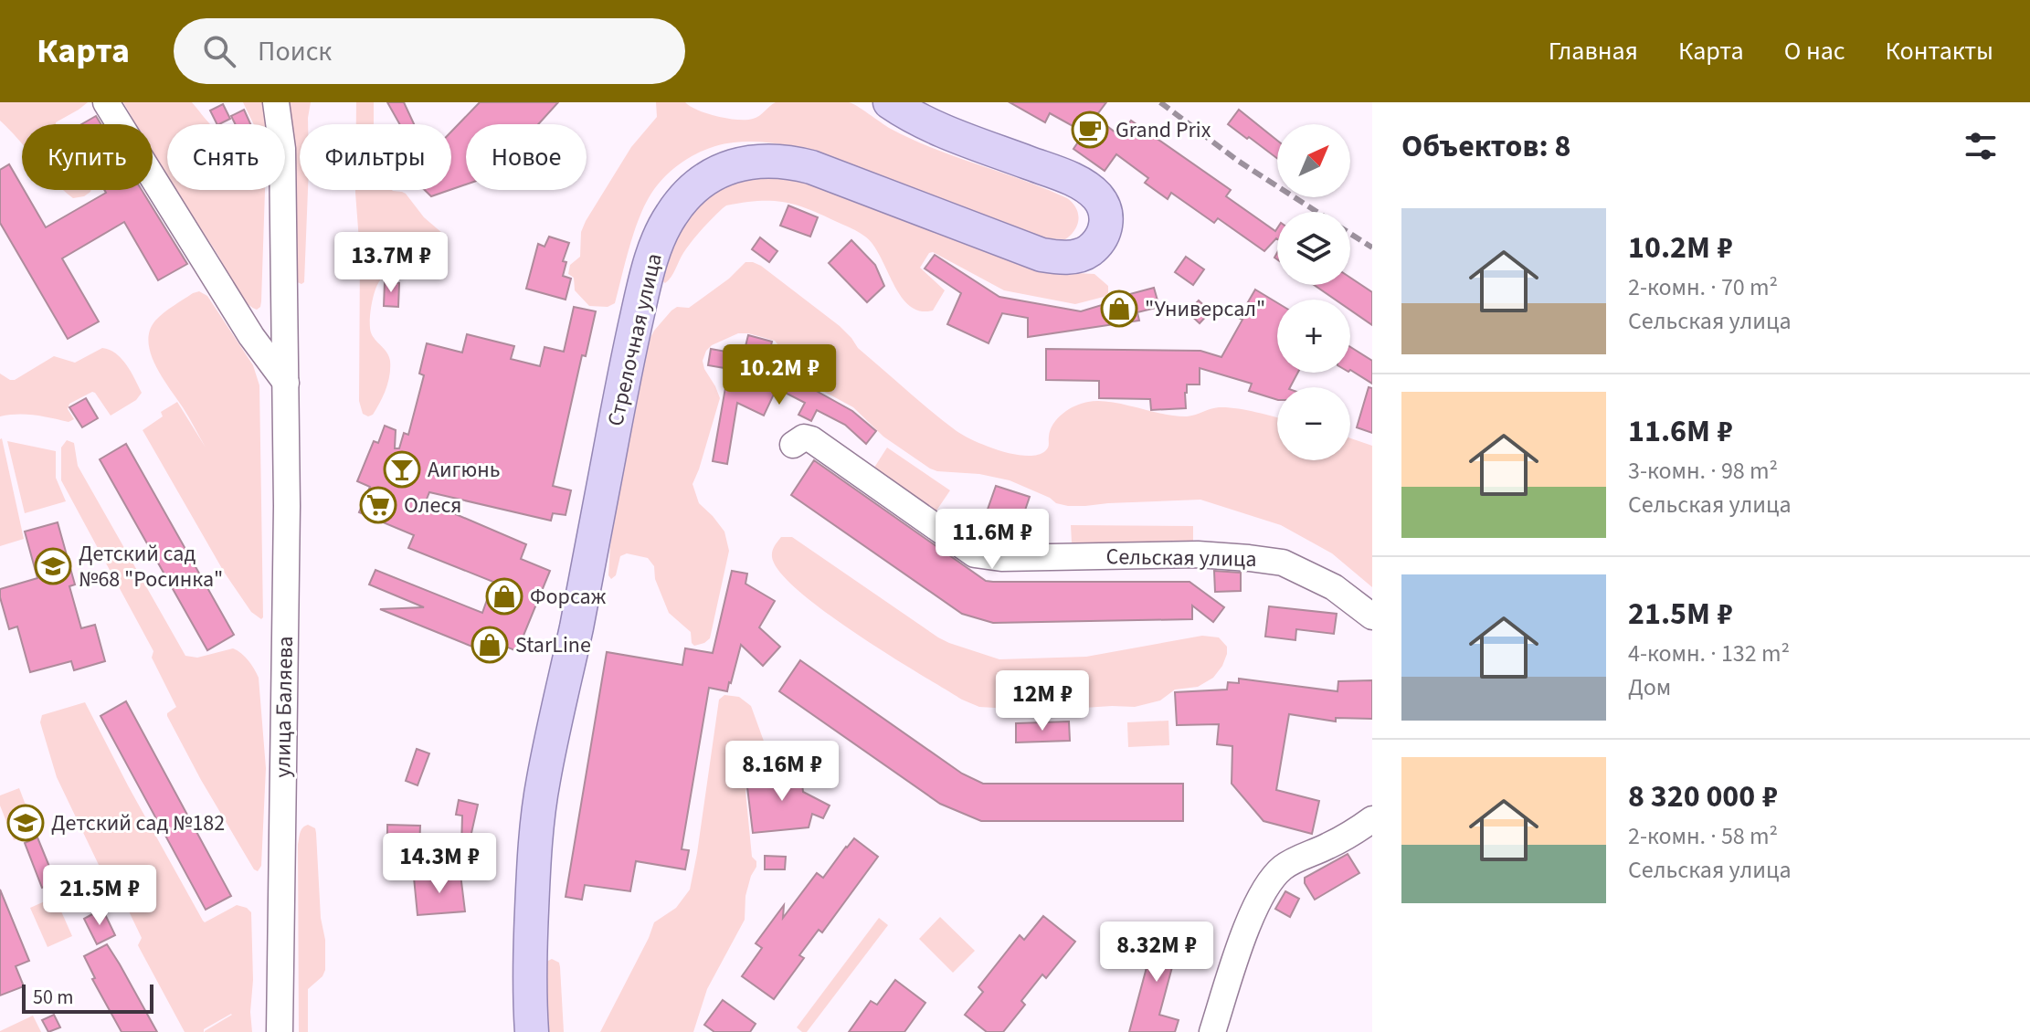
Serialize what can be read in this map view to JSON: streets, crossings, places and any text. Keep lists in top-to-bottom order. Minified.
{"streets":{"main road":["Стрелочная улица"],"street":["Сельская улица","улица Баляева"]},"places":{"cafe":["Grand Prix"],"shop":["\"Универсал\"","Форсаж","StarLine"],"bar":["Аигюнь"],"supermarket":["Олеся"],"school or university":["Детский сад №68 \"Росинка\"","Детский сад №182"]},"scale_bar":"50 m","north":"top right","page":{"header":"Карта","search":"Поиск","nav":["Главная","Карта","О нас","Контакты"],"heading":"Объектов: 8","map_buttons":["+","−"],"chip":["Купить","Снять","Фильтры","Новое"],"list":[{"name":"10.2M ₽","note":"2-комн. · 70 m² · Сельская улица"},{"name":"11.6M ₽","note":"3-комн. · 98 m² · Сельская улица"},{"name":"21.5M ₽","note":"4-комн. · 132 m² · Дом"},{"name":"8 320 000 ₽","note":"2-комн. · 58 m² · Сельская улица"}],"price":["13.7M ₽","10.2M ₽","11.6M ₽","12M ₽","8.16M ₽","14.3M ₽","21.5M ₽","8.32M ₽"],"scale":"50 m"}}
